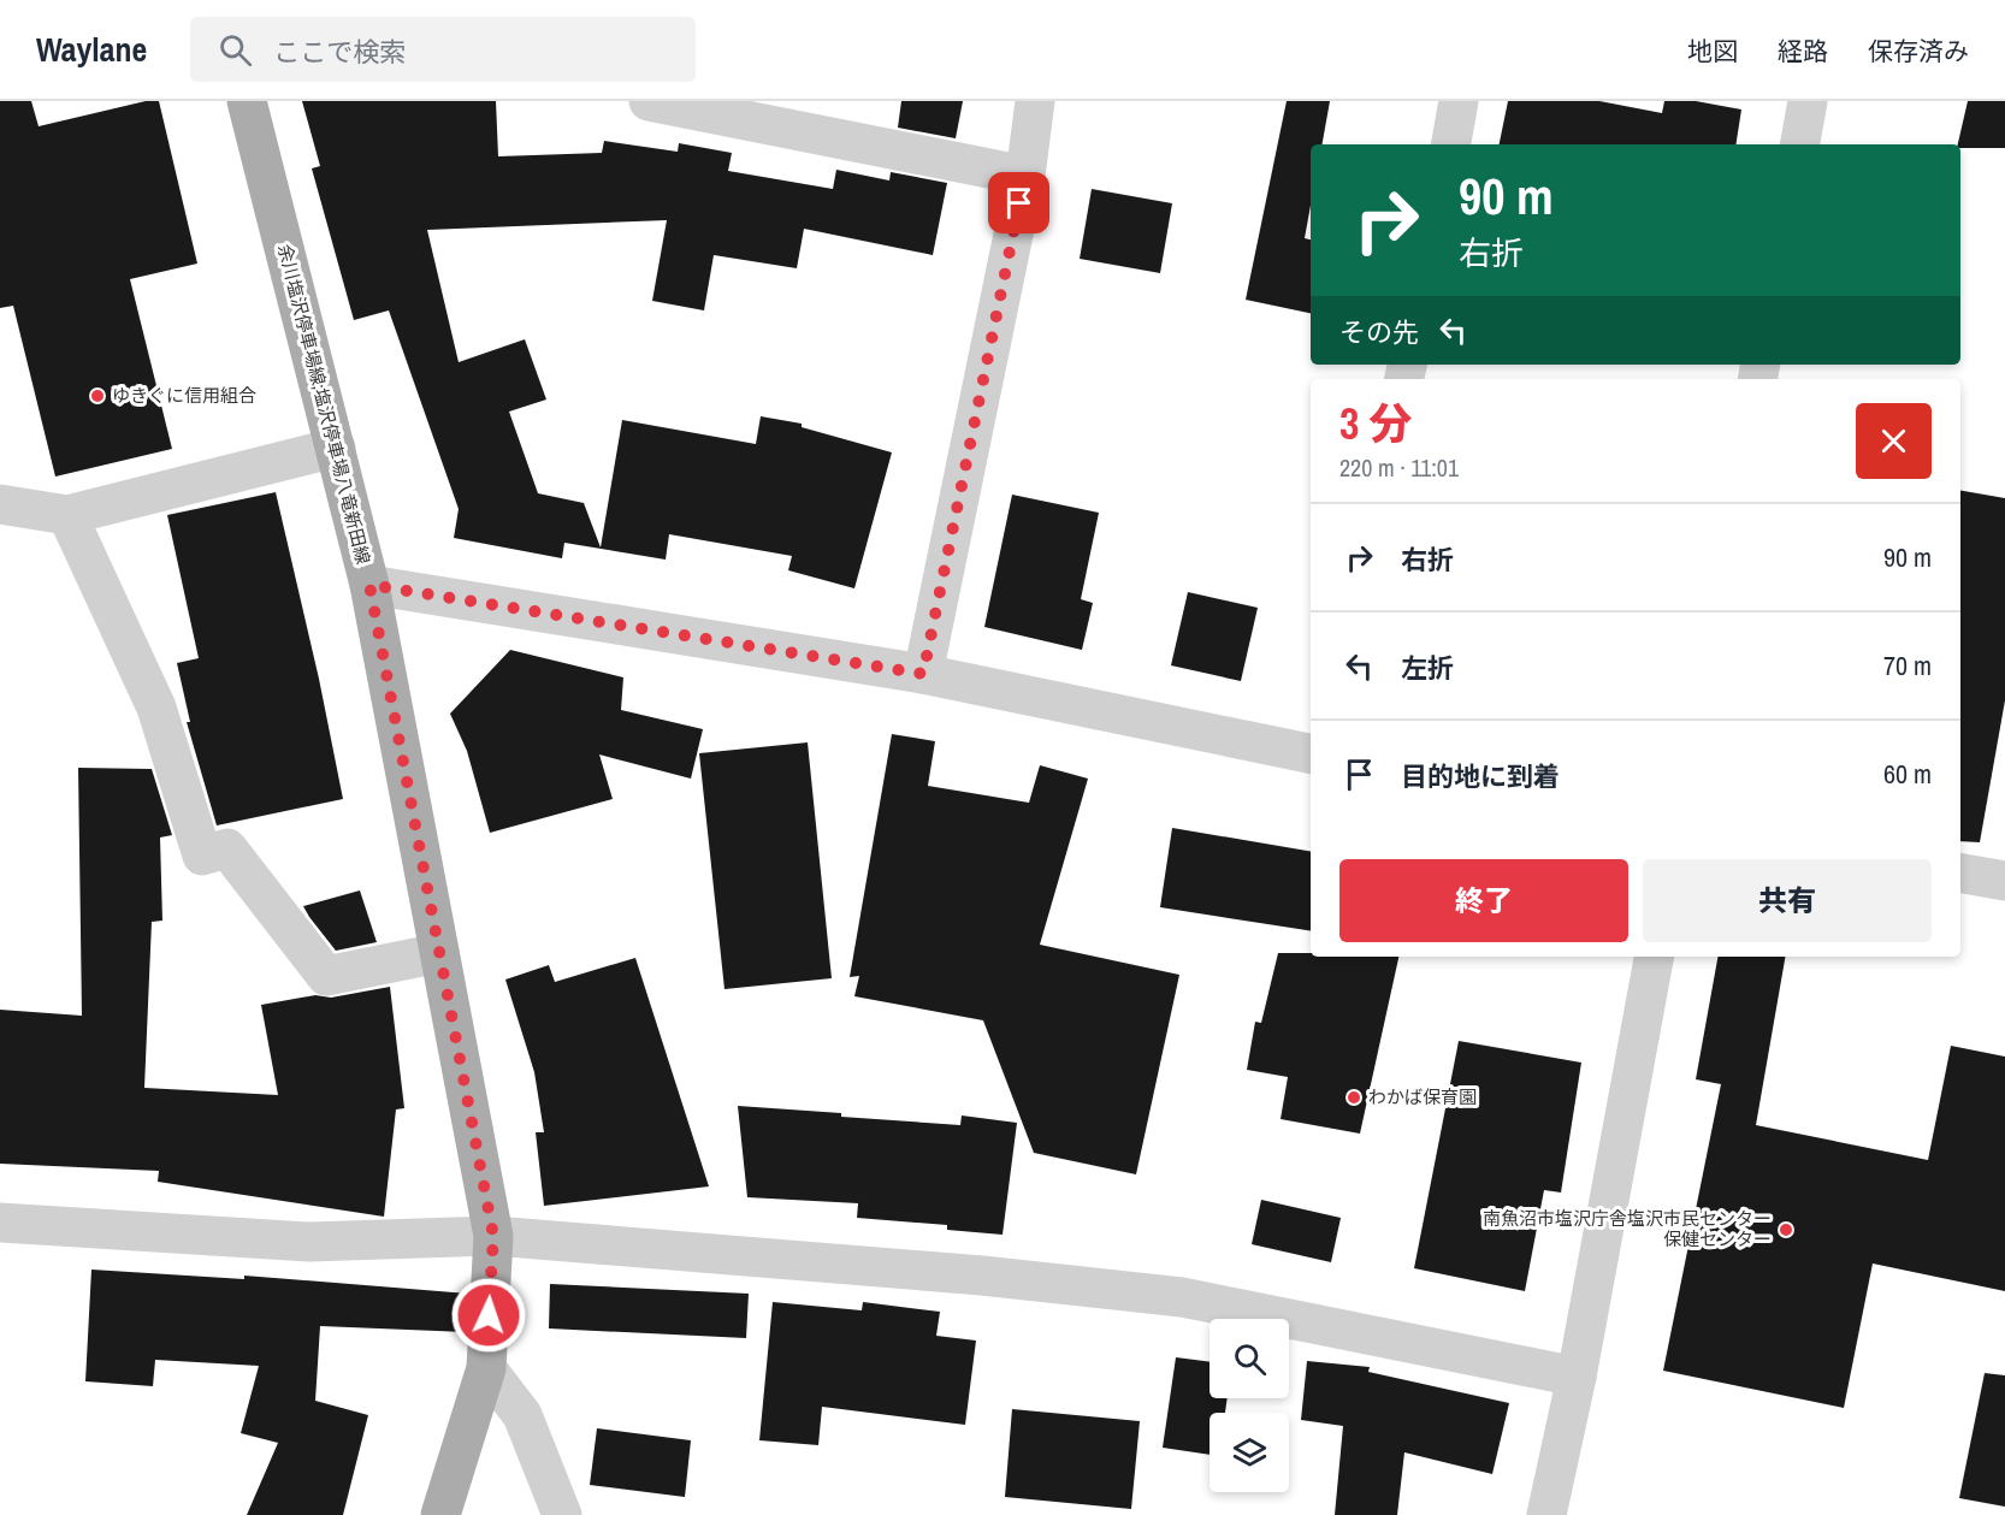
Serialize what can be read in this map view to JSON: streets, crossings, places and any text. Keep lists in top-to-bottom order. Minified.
{"streets":{"main road":["余川塩沢停車場線;塩沢停車場八竜新田線"]},"places":["ゆきぐに信用組合","わかば保育園","南魚沼市塩沢庁舎塩沢市民センター 保健センター"],"page":{"header":"Waylane","search":"ここで検索","nav":["地図","経路","保存済み"],"turn":["90 m","右折"],"then":"その先","heading":["3 分","220 m · 11:01"],"list":[{"name":"右折","value":"90 m"},{"name":"左折","value":"70 m"},{"name":"目的地に到着","value":"60 m"}],"buttons":["終了","共有"]}}
